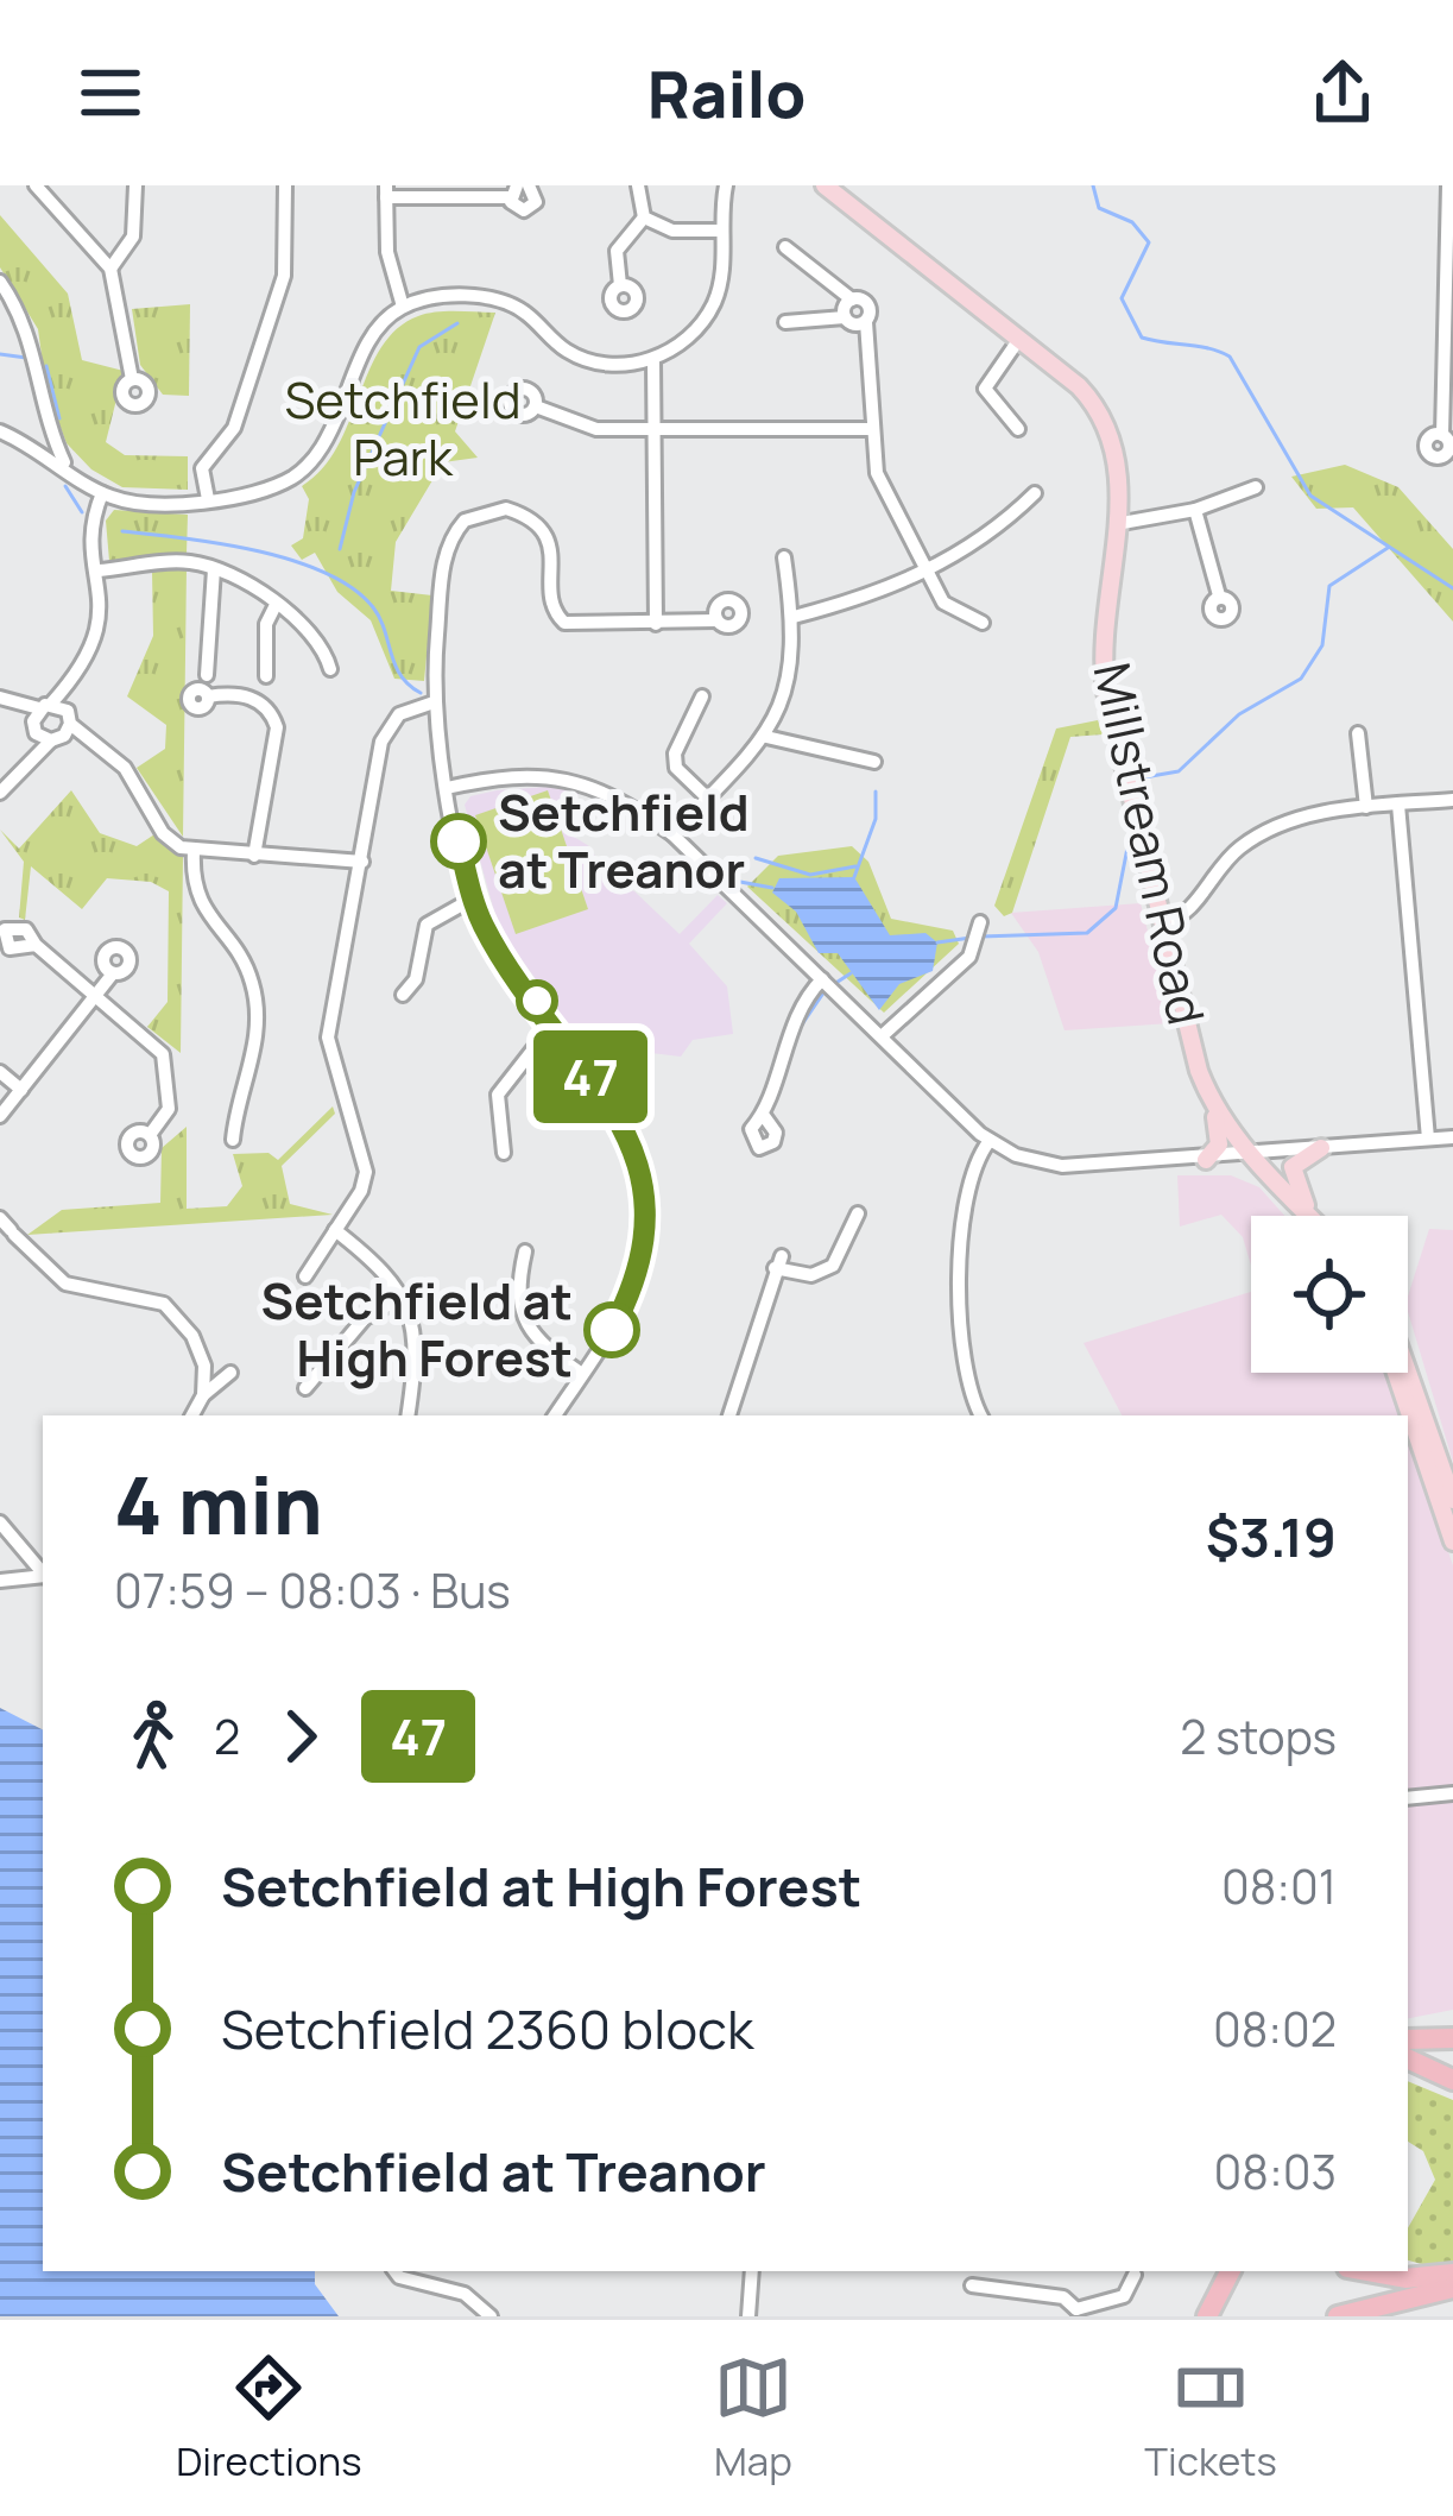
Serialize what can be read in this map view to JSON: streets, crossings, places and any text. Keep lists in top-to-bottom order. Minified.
{"streets":{"main road":["Millstream Road"]},"parks":["Setchfield Park"],"places":["Setchfield at Treanor","Setchfield at High Forest"],"lines":["bus line 47"],"page":{"header":"Railo","on_map":"47","heading":["4 min","07:59 – 08:03 · Bus","$3.19"],"legs":["2","47","2 stops"],"list":[{"name":"Setchfield at High Forest","value":"08:01"},{"name":"Setchfield 2360 block","value":"08:02"},{"name":"Setchfield at Treanor","value":"08:03"}],"tabs":["Directions","Map","Tickets"]}}
